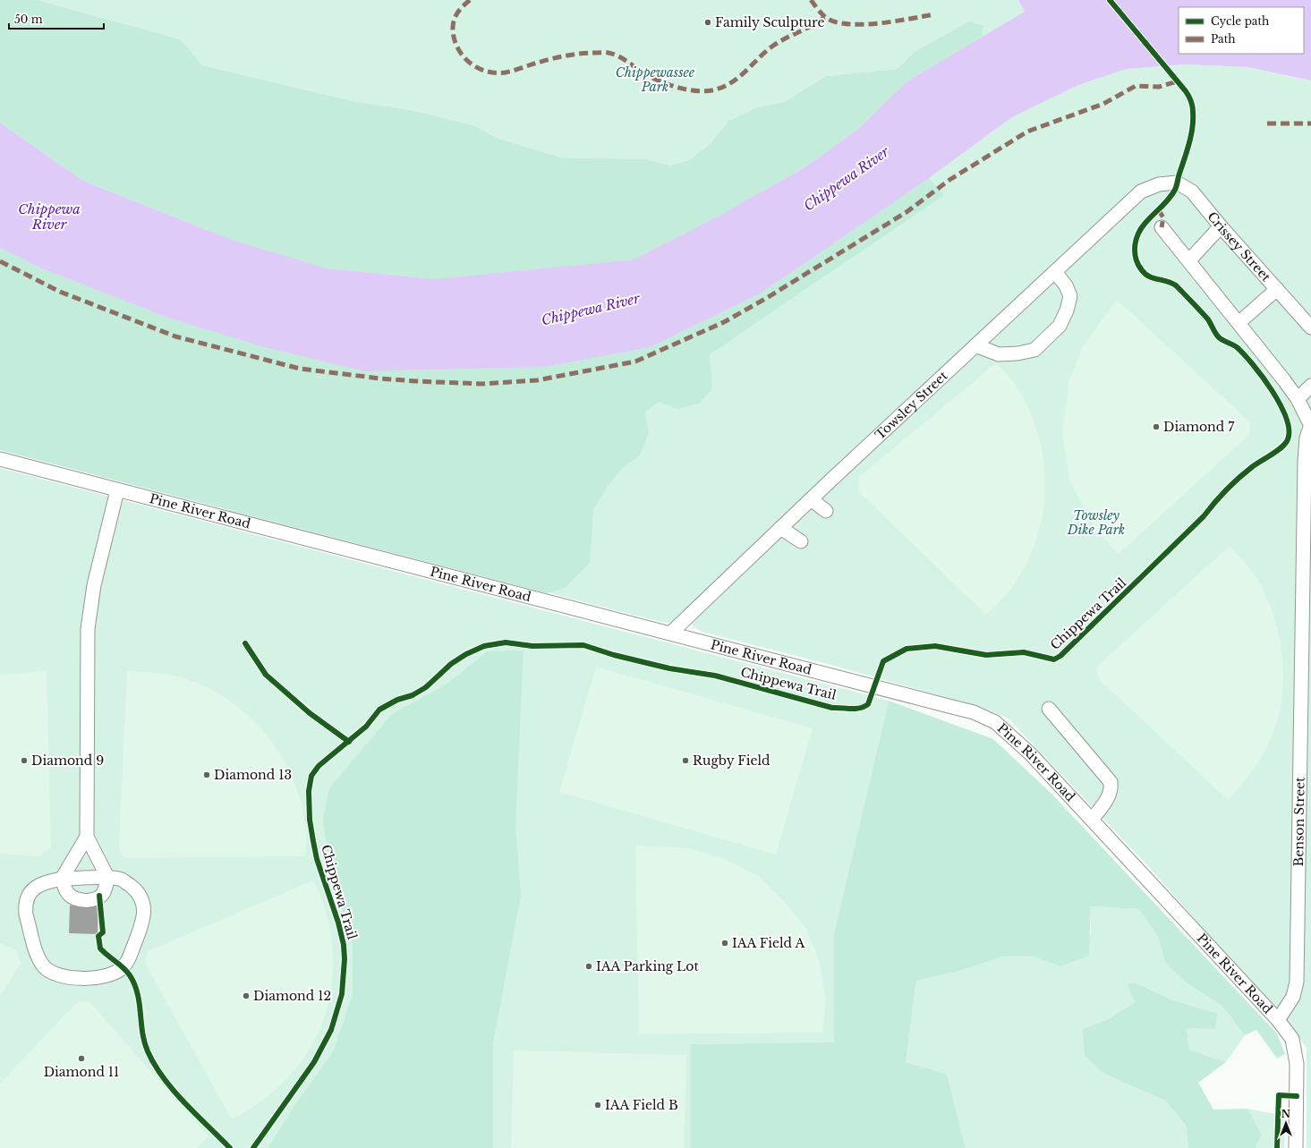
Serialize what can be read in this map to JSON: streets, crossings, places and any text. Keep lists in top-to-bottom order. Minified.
{"streets":{"street":["Crissey Street","Towsley Street","Pine River Road","Benson Street"],"cycle path":["Chippewa Trail"]},"crossings":[["Crissey Street","Towsley Street"],["Towsley Street","Pine River Road"],["Pine River Road","Benson Street"]],"water":["Chippewa River"],"parks":["Chippewassee Park","Towsley Dike Park"],"places":["Family Sculpture","Diamond 7","Diamond 9","Rugby Field","Diamond 13","IAA Field A","IAA Parking Lot","Diamond 12","Diamond 11","IAA Field B"],"legend":["Cycle path","Path"],"scale_bar":"50 m","north":"top"}
